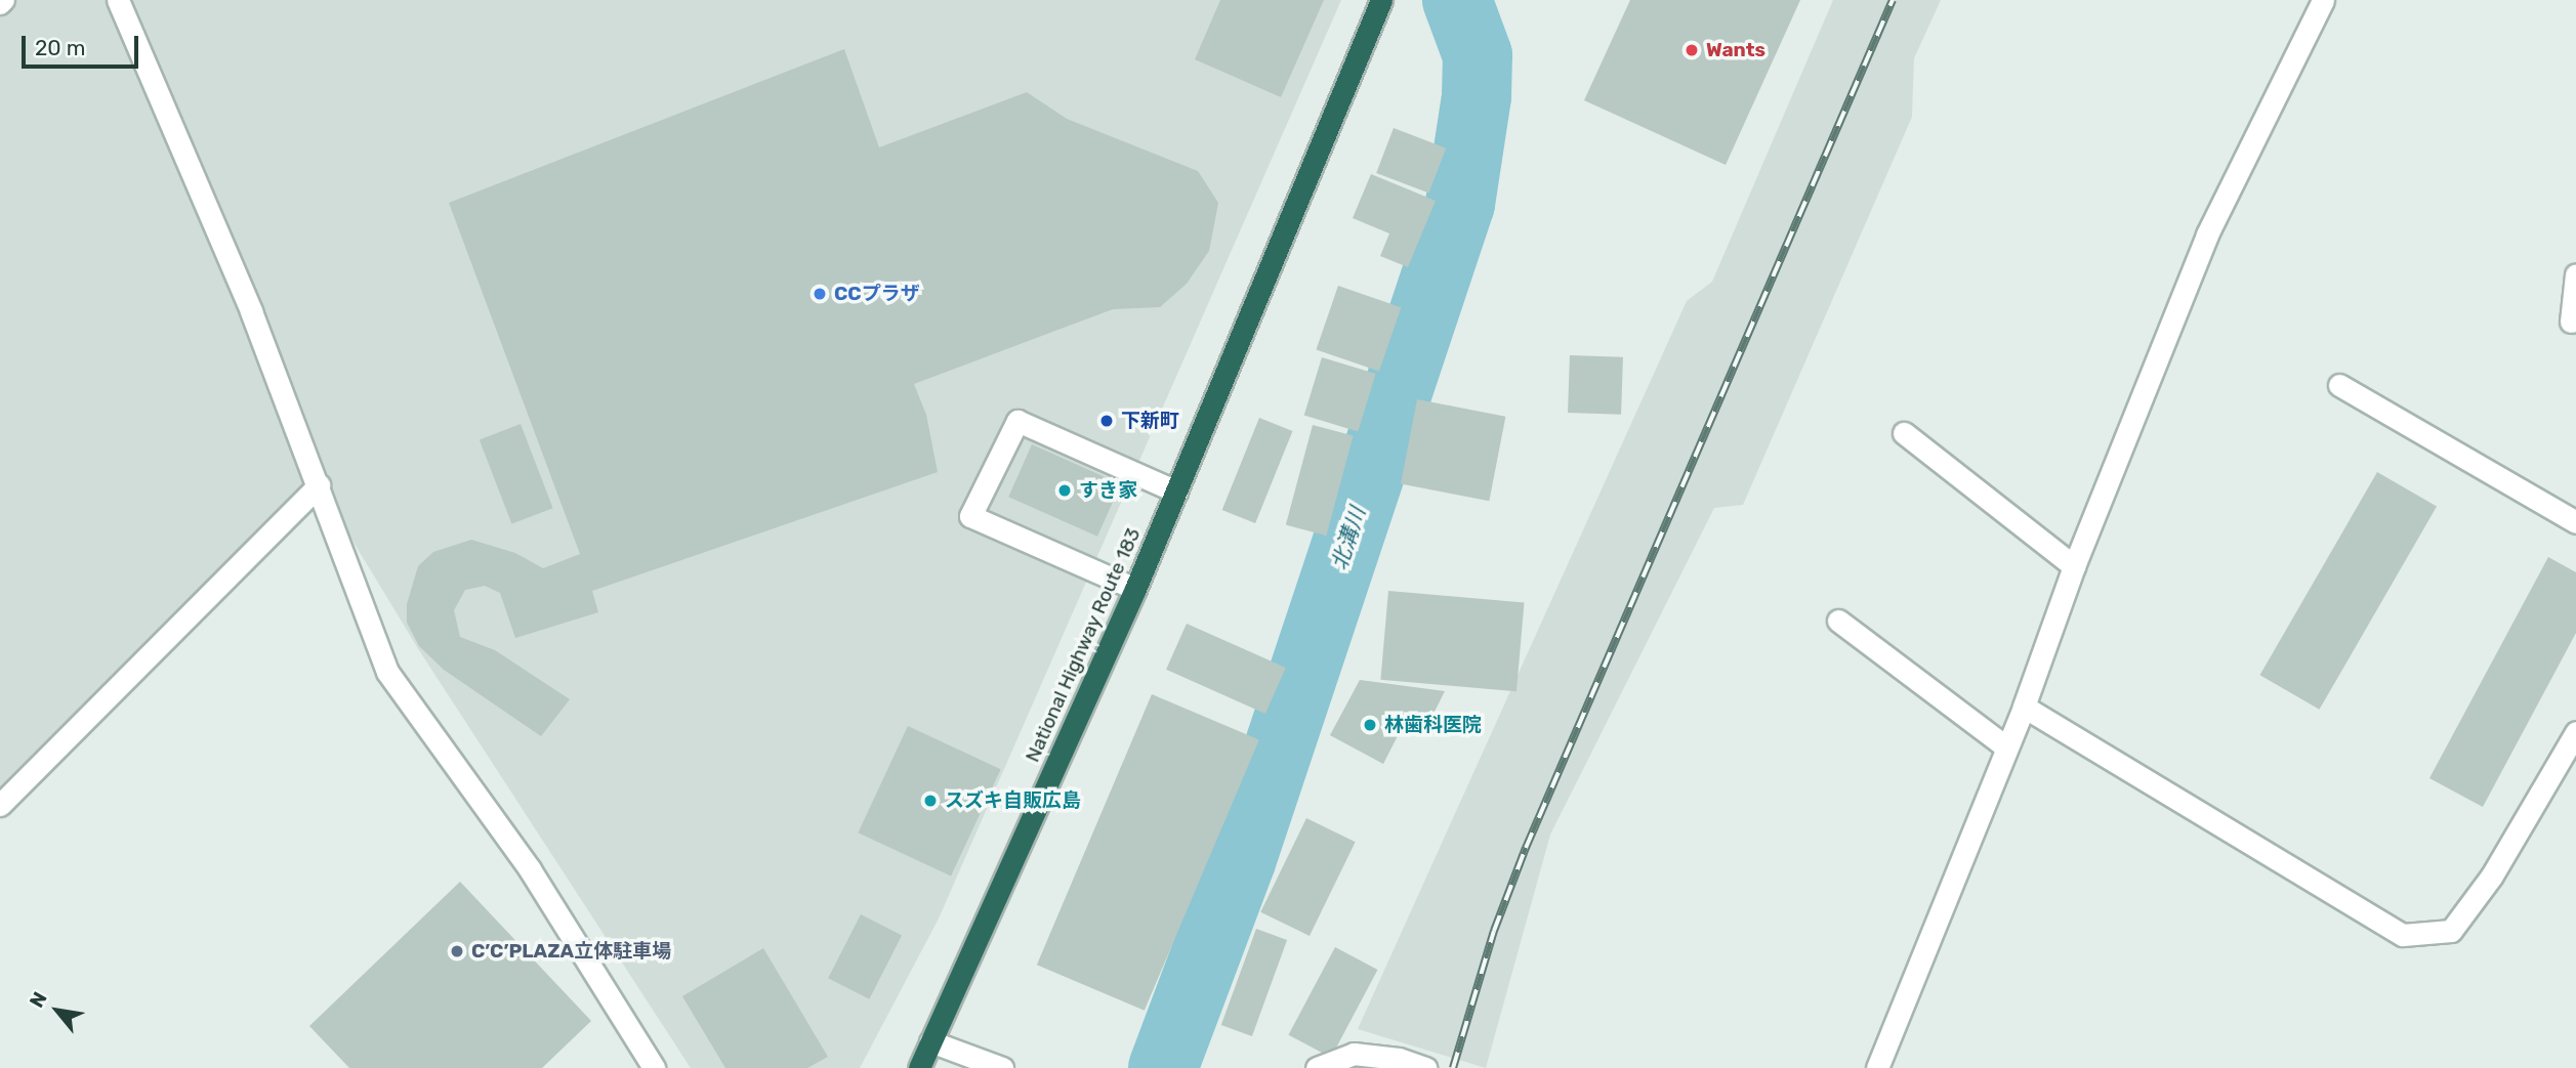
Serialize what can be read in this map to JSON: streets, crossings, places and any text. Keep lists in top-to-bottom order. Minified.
{"streets":{"highway":["National Highway Route 183"]},"water":["北溝川"],"places":["Wants","CCプラザ","下新町","すき家","林歯科医院","スズキ自販広島","C’C’PLAZA立体駐車場"],"scale_bar":"20 m","north":"top left"}
